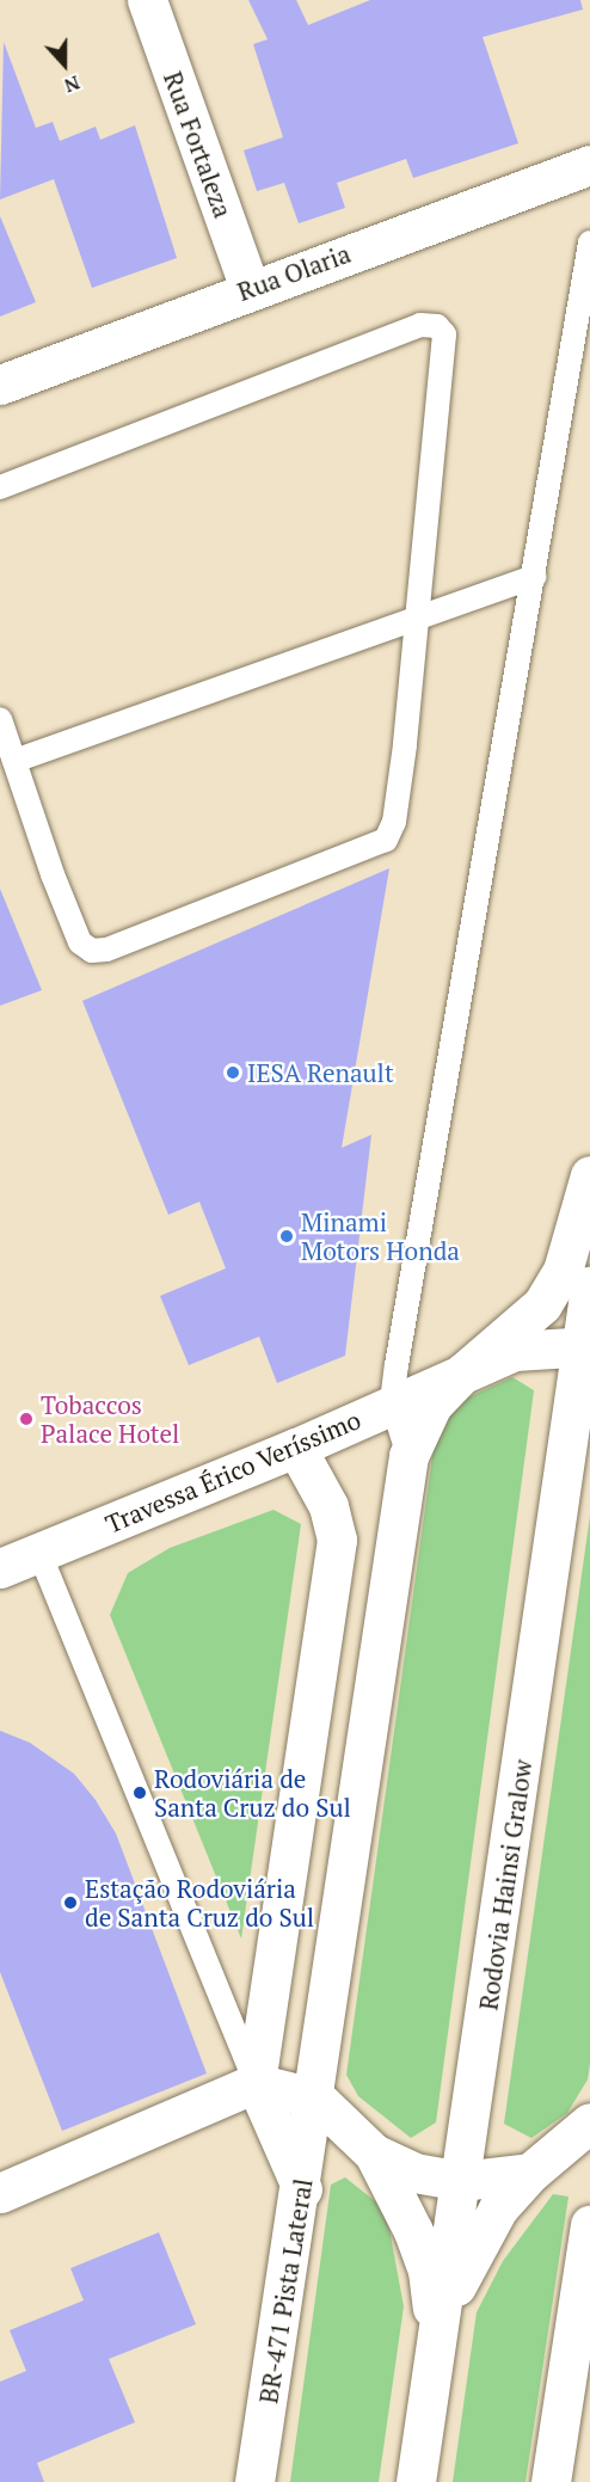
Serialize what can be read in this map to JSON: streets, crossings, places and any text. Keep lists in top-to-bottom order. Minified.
{"streets":{"street":["Rua Fortaleza","Rua Olaria","Travessa Érico Veríssimo","Rodovia Hainsi Gralow","BR-471 Pista Lateral"]},"crossings":[["Rua Fortaleza","Rua Olaria"],["Travessa Érico Veríssimo","Rodovia Hainsi Gralow"],["Travessa Érico Veríssimo","BR-471 Pista Lateral"]],"places":["IESA Renault","Minami Motors Honda","Tobaccos Palace Hotel","Rodoviária de Santa Cruz do Sul","Estação Rodoviária de Santa Cruz do Sul"],"north":"bottom"}
